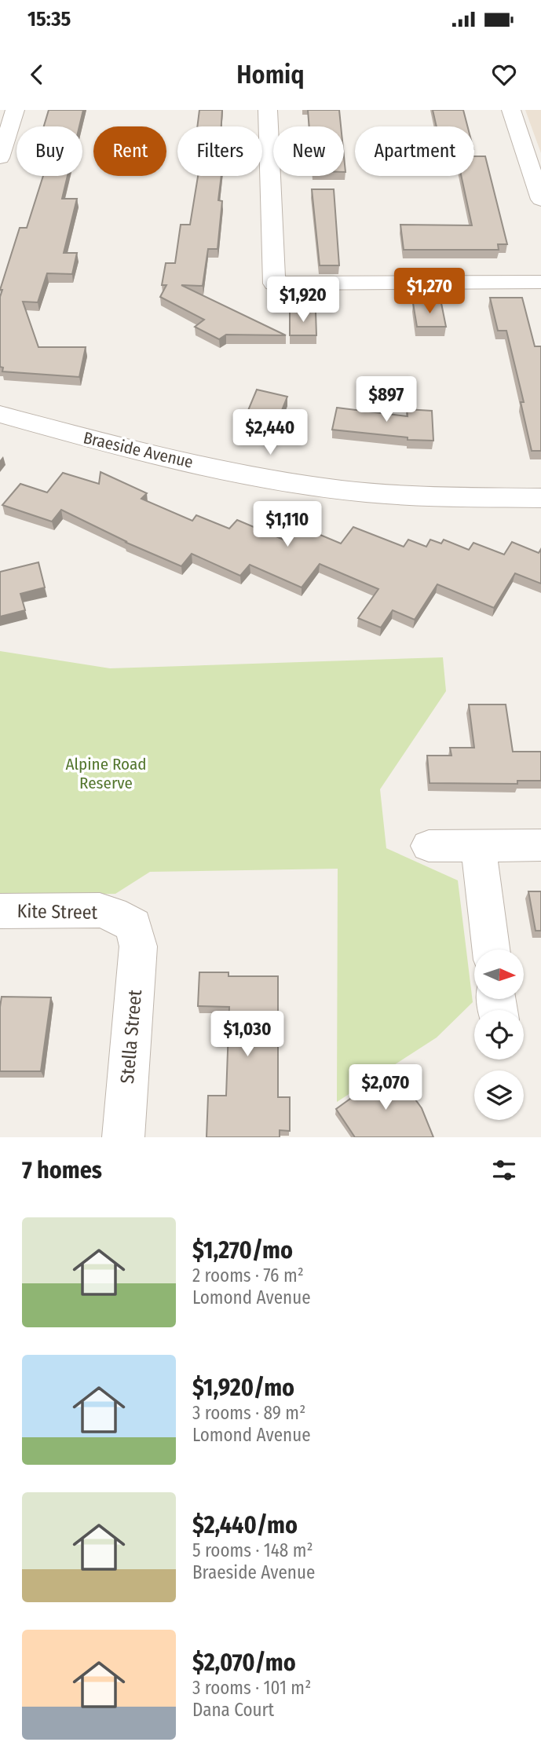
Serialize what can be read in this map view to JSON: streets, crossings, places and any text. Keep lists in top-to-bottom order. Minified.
{"streets":{"street":["Braeside Avenue","Kite Street","Stella Street"]},"crossings":[["Kite Street","Stella Street"]],"parks":["Alpine Road Reserve"],"north":"right","page":{"status":"15:35","header":"Homiq","chip":["Buy","Rent","Filters","New","Apartment"],"price":["$1,270","$1,920","$897","$2,440","$1,110","$1,030","$2,070"],"heading":"7 homes","list":[{"name":"$1,270/mo","note":"2 rooms · 76 m² · Lomond Avenue"},{"name":"$1,920/mo","note":"3 rooms · 89 m² · Lomond Avenue"},{"name":"$2,440/mo","note":"5 rooms · 148 m² · Braeside Avenue"},{"name":"$2,070/mo","note":"3 rooms · 101 m² · Dana Court"}]}}
